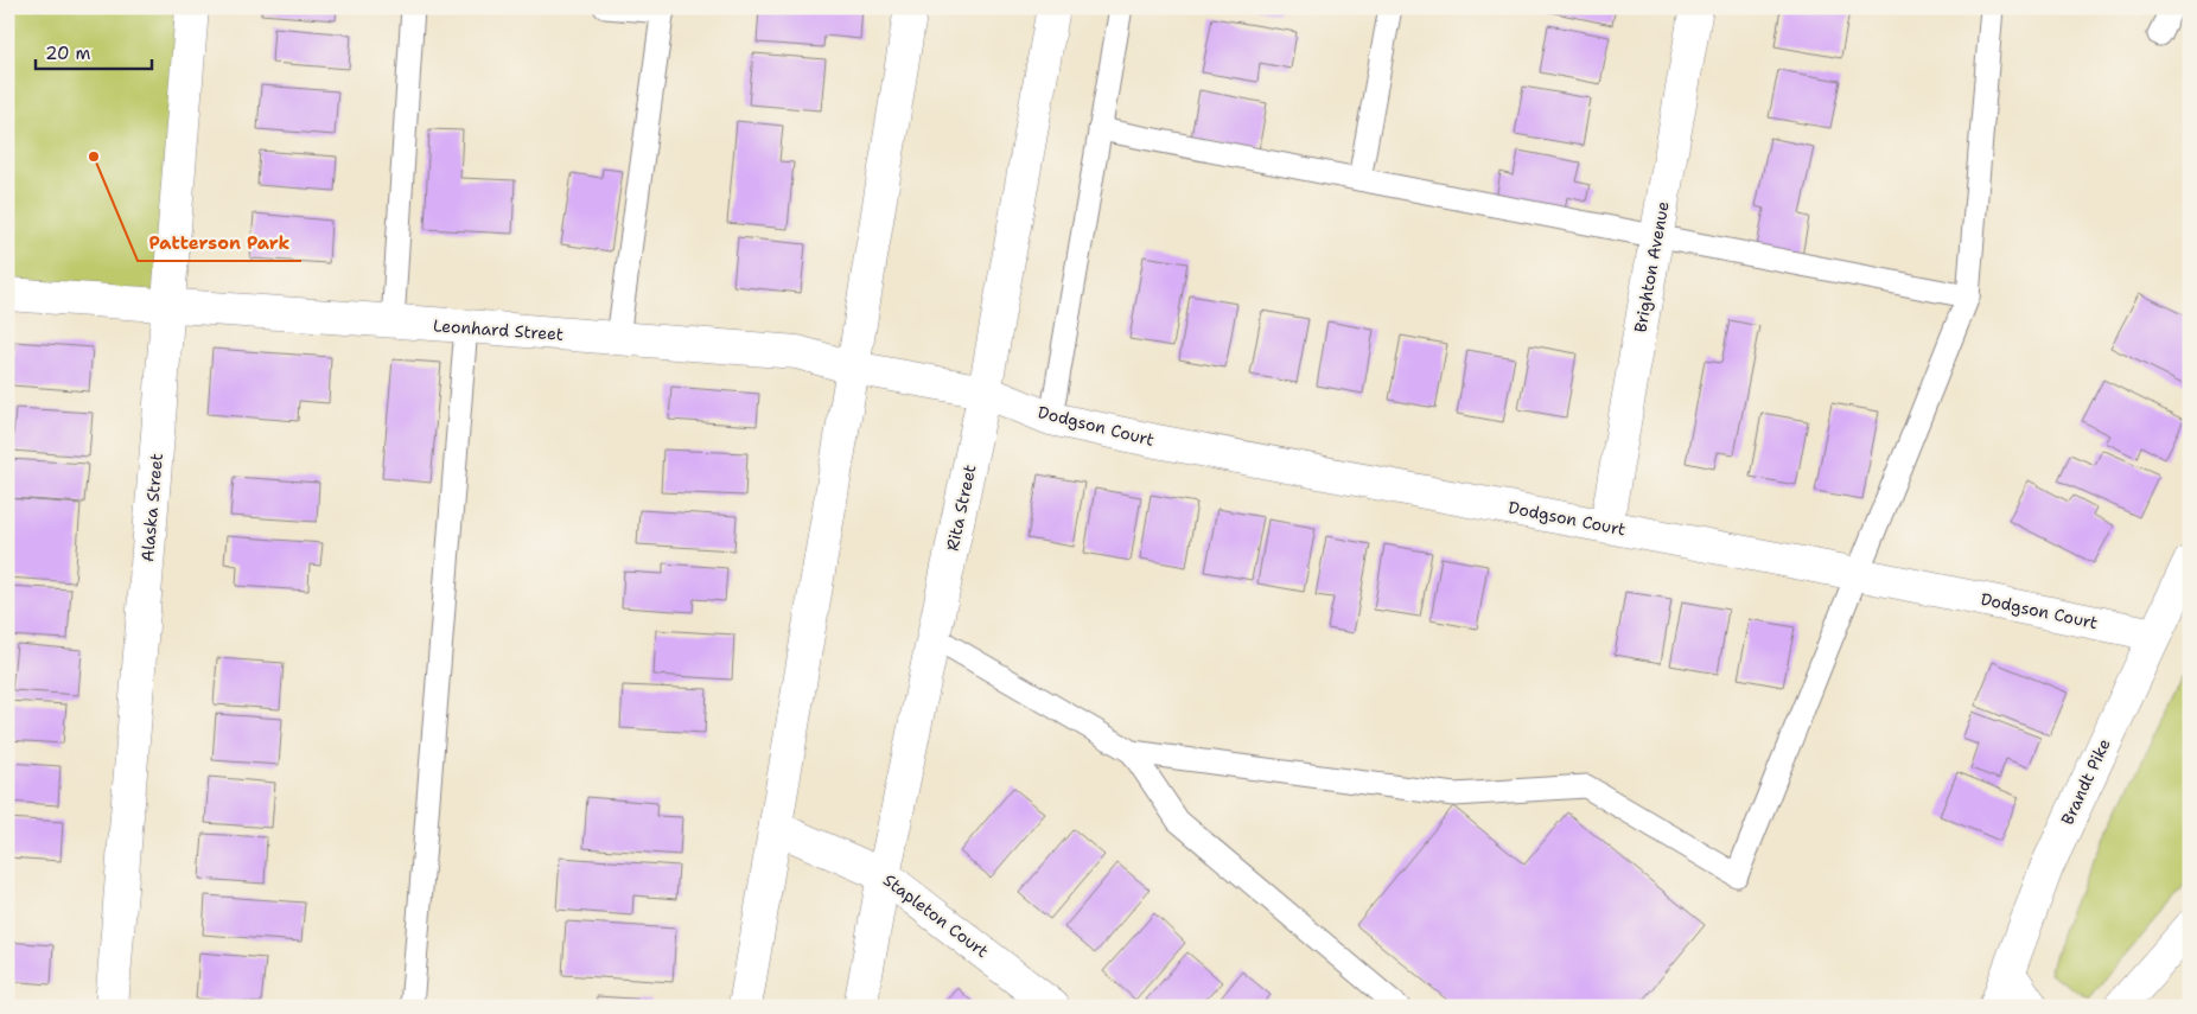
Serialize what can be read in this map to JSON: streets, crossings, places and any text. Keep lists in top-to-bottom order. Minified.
{"streets":{"street":["Brighton Avenue","Leonhard Street","Dodgson Court","Alaska Street","Rita Street","Brandt Pike","Stapleton Court"]},"crossings":[["Brighton Avenue","Dodgson Court"],["Leonhard Street","Dodgson Court"],["Leonhard Street","Alaska Street"],["Leonhard Street","Rita Street"],["Dodgson Court","Rita Street"],["Dodgson Court","Brandt Pike"],["Rita Street","Stapleton Court"]],"places":["Patterson Park"],"scale_bar":"20 m"}
